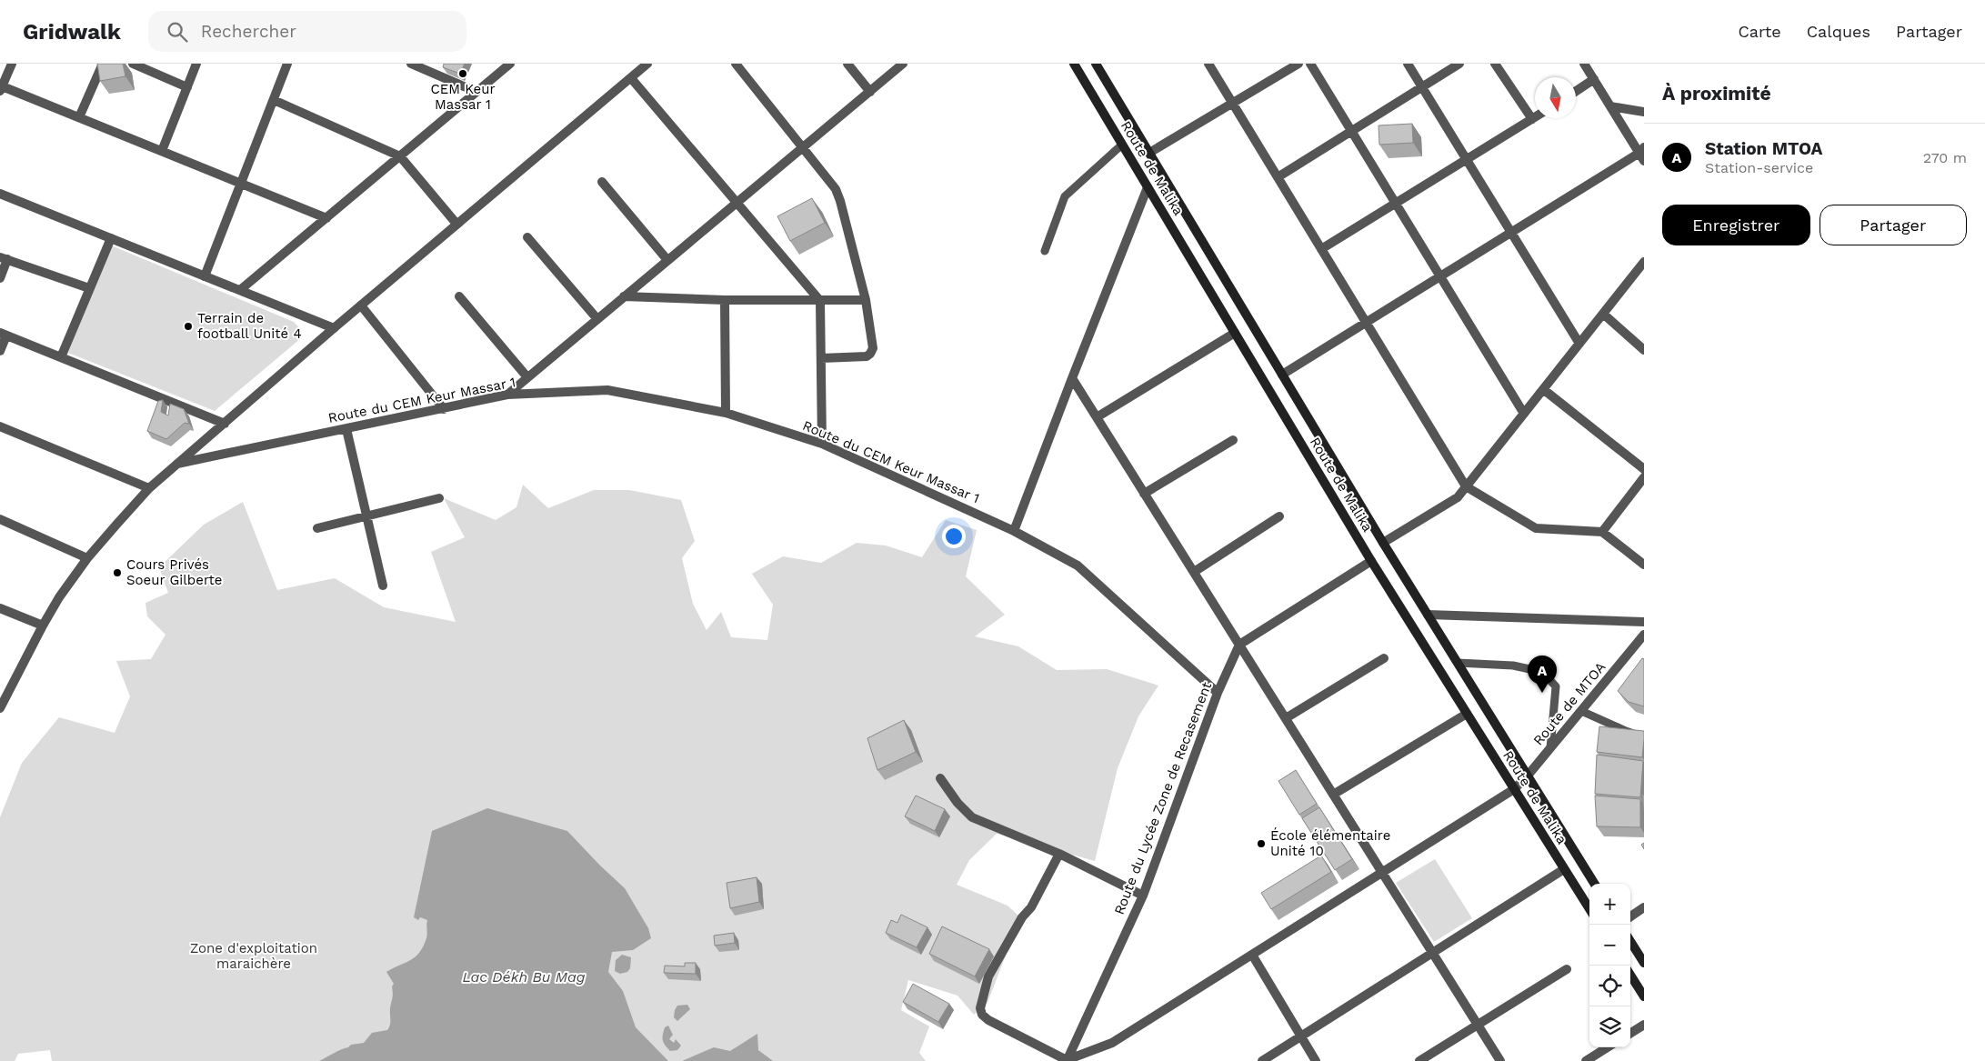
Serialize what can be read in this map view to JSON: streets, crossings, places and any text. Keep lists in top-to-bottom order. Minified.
{"streets":{"main road":["Route de Malika"],"street":["Route du CEM Keur Massar 1","Route de MTOA","Route du Lycée Zone de Recasement"]},"crossings":[["Route de Malika","Route de MTOA"],["Route du CEM Keur Massar 1","Route du Lycée Zone de Recasement"],["Route de MTOA","Route du Lycée Zone de Recasement"]],"water":["Lac Dékh Bu Mag"],"parks":["Zone d'exploitation maraichère"],"places":["CEM Keur Massar 1","Terrain de football Unité 4","Cours Privés Soeur Gilberte","École élémentaire Unité 10"],"north":"bottom","page":{"header":"Gridwalk","search":"Rechercher","nav":["Carte","Calques","Partager"],"heading":"À proximité","list":[{"mark":"A","name":"Station MTOA","note":"Station-service","value":"270 m"}],"buttons":["Enregistrer","Partager"],"pins":"A","map_buttons":["+","−"]}}
